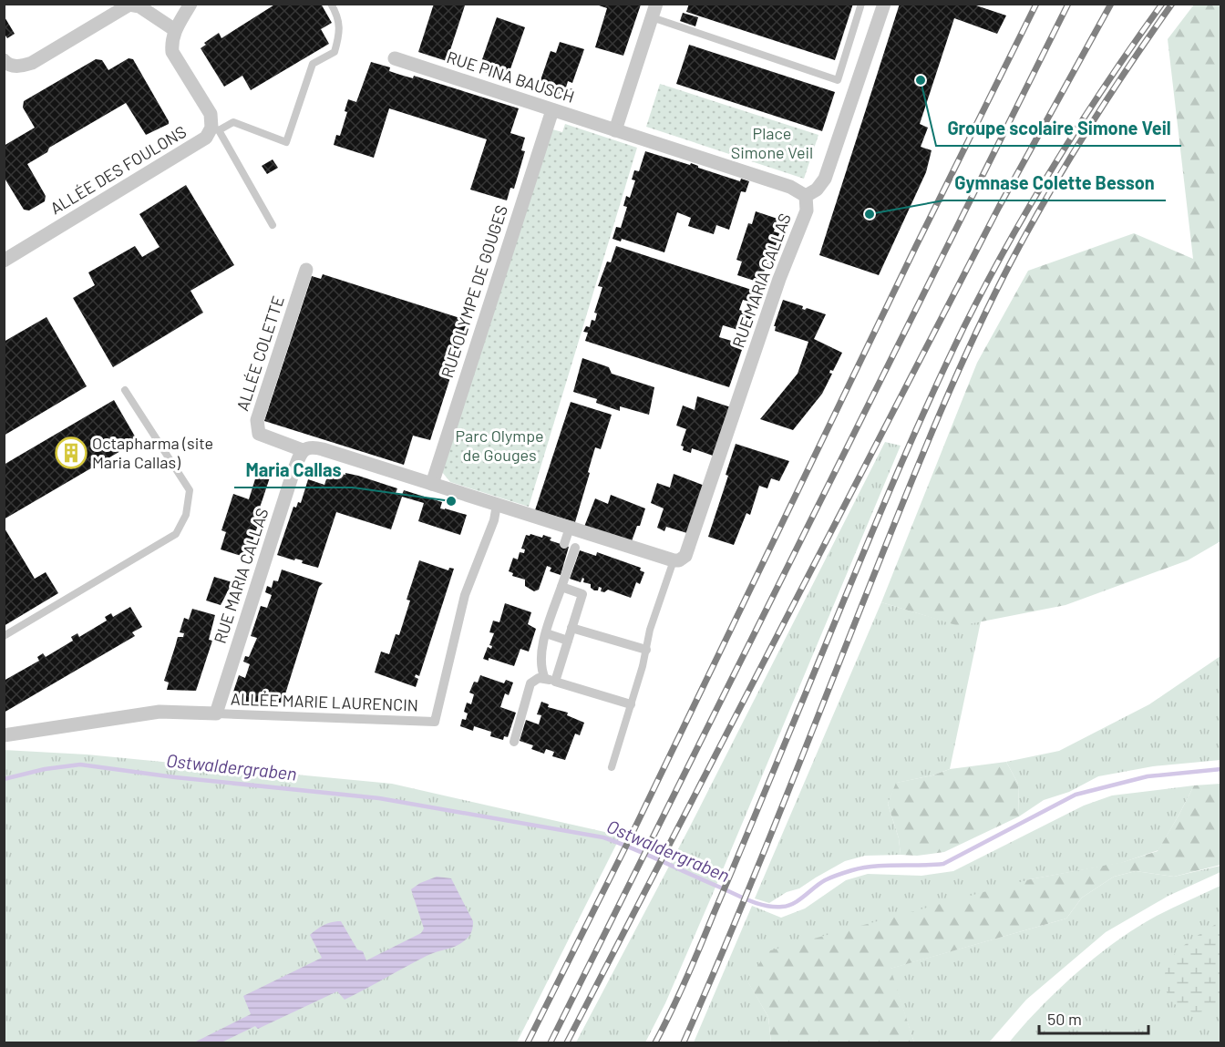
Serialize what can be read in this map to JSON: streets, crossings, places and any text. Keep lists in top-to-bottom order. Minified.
{"streets":{"street":["RUE PINA BAUSCH","ALLÉE DES FOULONS","RUE MARIA CALLAS","RUE OLYMPE DE GOUGES","ALLÉE COLETTE","ALLÉE MARIE LAURENCIN"]},"crossings":[["RUE PINA BAUSCH","RUE MARIA CALLAS"],["RUE PINA BAUSCH","RUE OLYMPE DE GOUGES"],["RUE MARIA CALLAS","ALLÉE COLETTE"],["RUE MARIA CALLAS","ALLÉE MARIE LAURENCIN"]],"water":["Ostwaldergraben"],"parks":["Place Simone Veil","Parc Olympe de Gouges"],"places":{"other":["Groupe scolaire Simone Veil","Gymnase Colette Besson","Maria Callas"],"building":["Octapharma (site Maria Callas)"]},"scale_bar":"50 m"}
